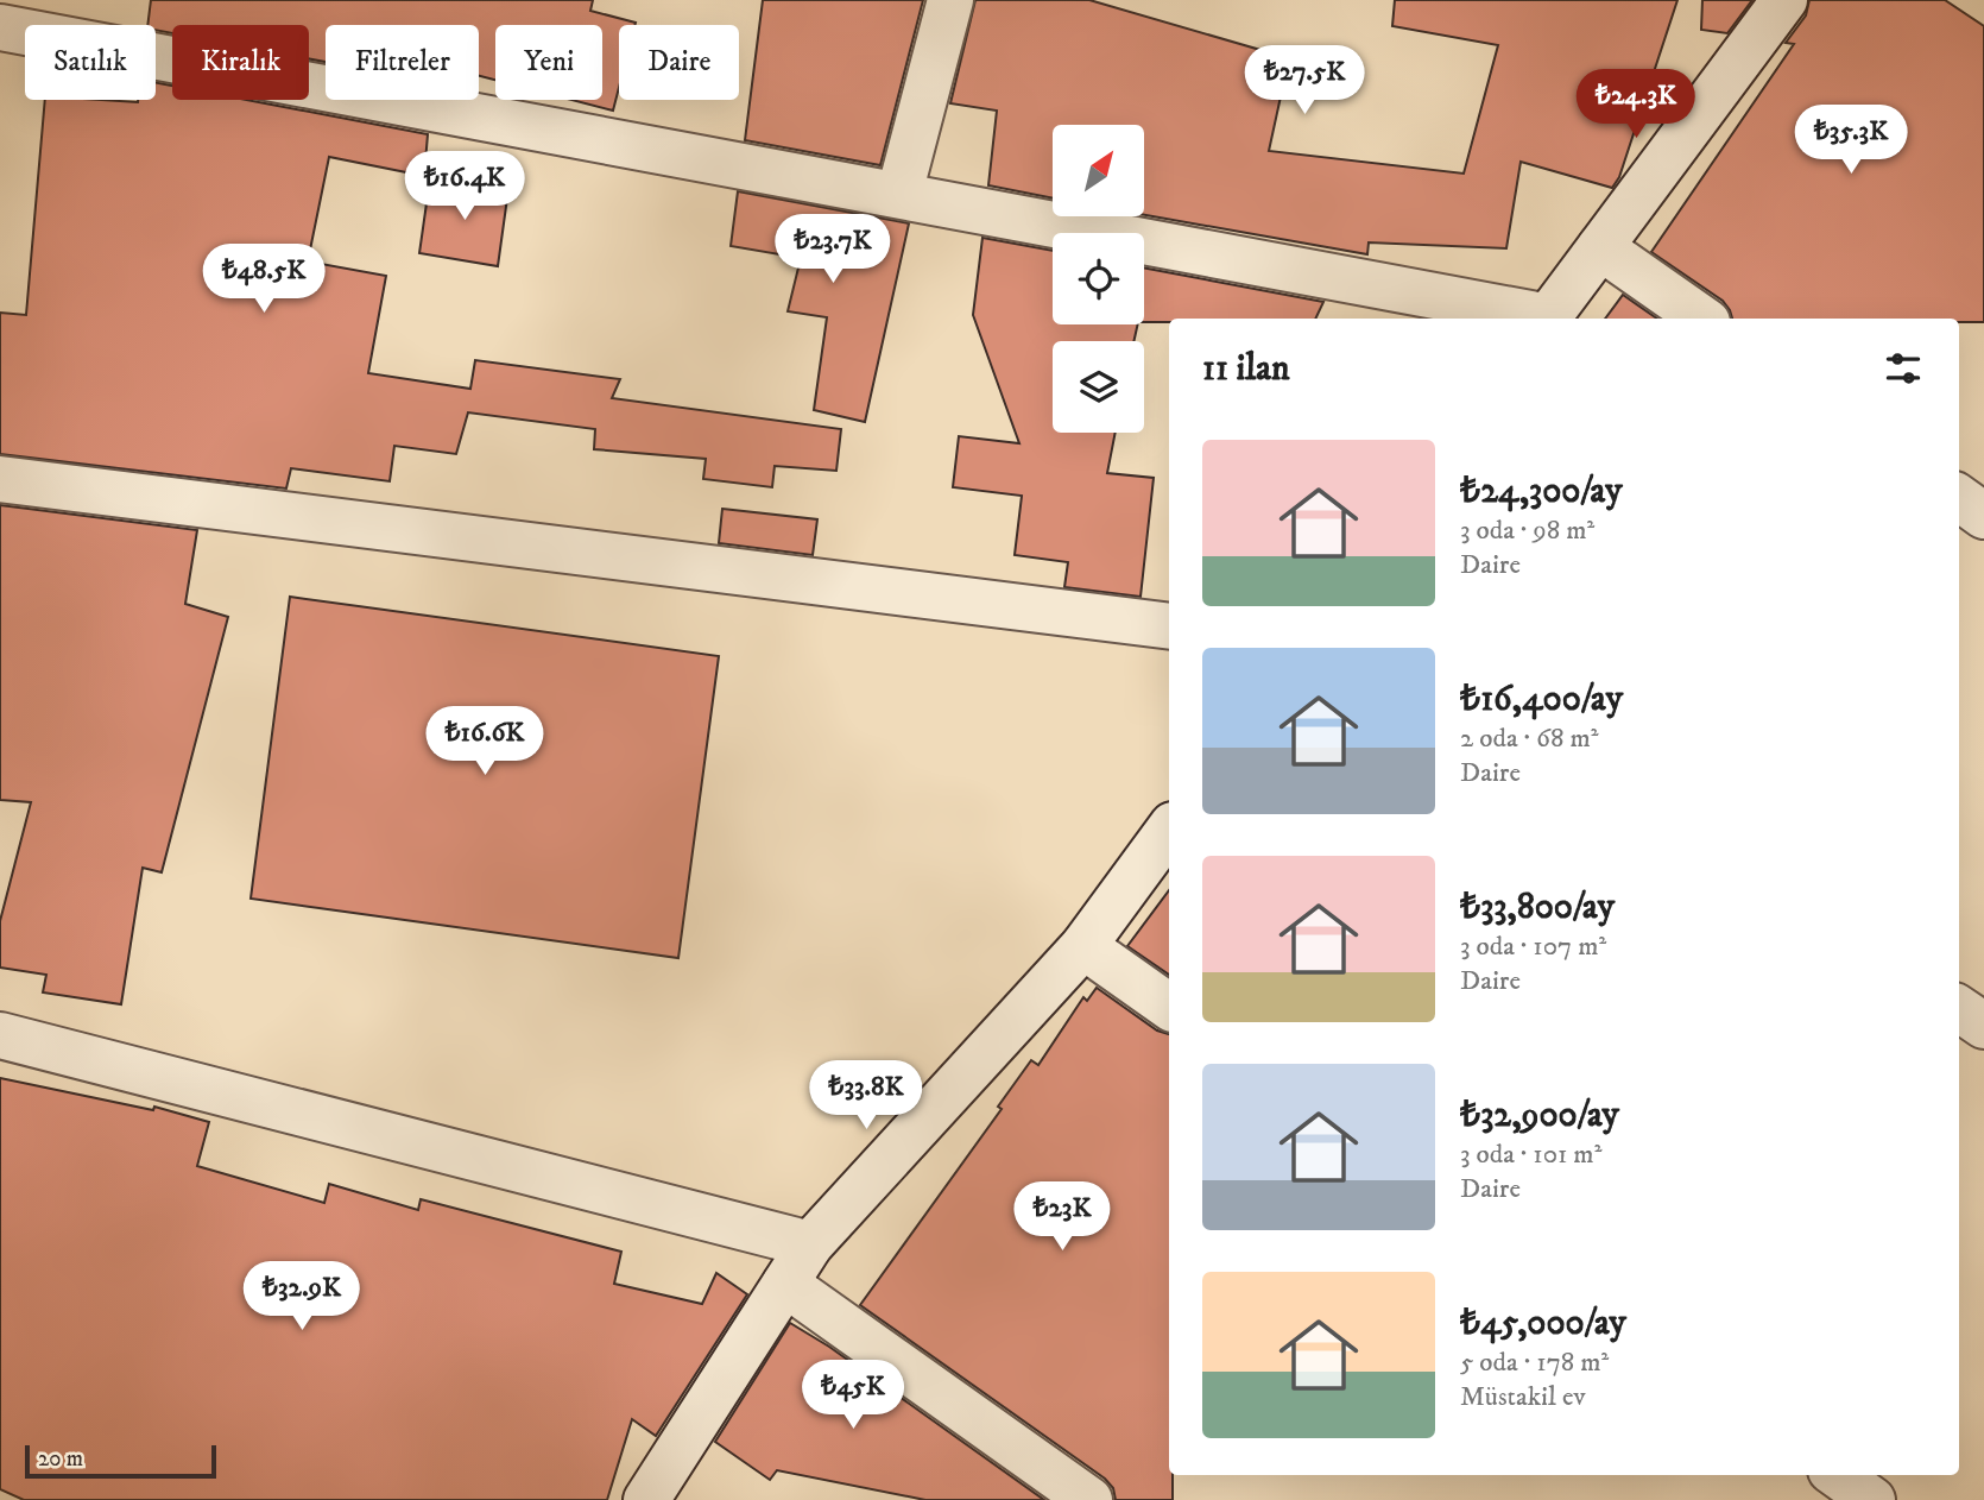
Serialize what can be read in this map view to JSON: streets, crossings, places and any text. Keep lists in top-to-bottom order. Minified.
{"scale_bar":"20 m","north":"top right","page":{"chip":["Satılık","Kiralık","Filtreler","Yeni","Daire"],"price":["₺27.5K","₺24.3K","₺35.3K","₺16.4K","₺23.7K","₺48.5K","₺16.6K","₺33.8K","₺23K","₺32.9K","₺45K"],"heading":"11 ilan","list":[{"name":"₺24,300/ay","note":"3 oda · 98 m² · Daire"},{"name":"₺16,400/ay","note":"2 oda · 68 m² · Daire"},{"name":"₺33,800/ay","note":"3 oda · 107 m² · Daire"},{"name":"₺32,900/ay","note":"3 oda · 101 m² · Daire"},{"name":"₺45,000/ay","note":"5 oda · 178 m² · Müstakil ev"}],"scale":"20 m"}}
